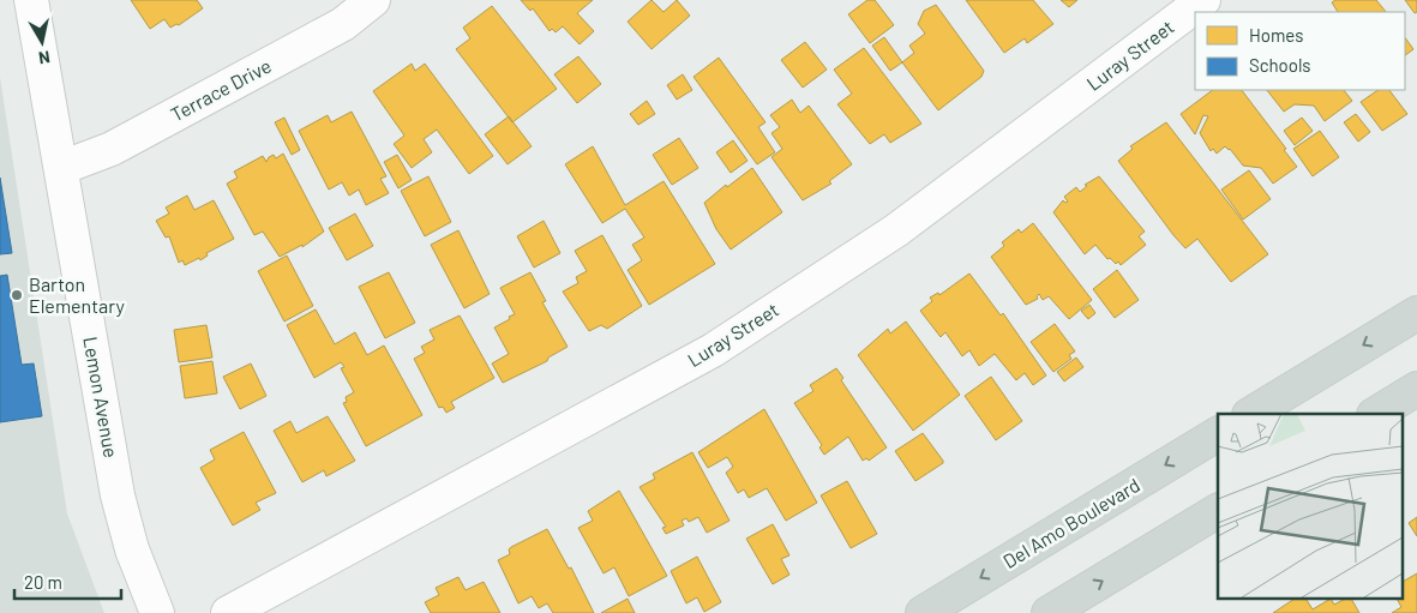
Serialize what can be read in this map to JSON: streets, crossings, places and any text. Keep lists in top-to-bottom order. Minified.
{"streets":{"main road":["Del Amo Boulevard"],"street":["Luray Street","Terrace Drive","Lemon Avenue"]},"crossings":[["Terrace Drive","Lemon Avenue"]],"places":["Barton Elementary"],"legend":["Homes","Schools"],"scale_bar":"20 m","north":"bottom"}
